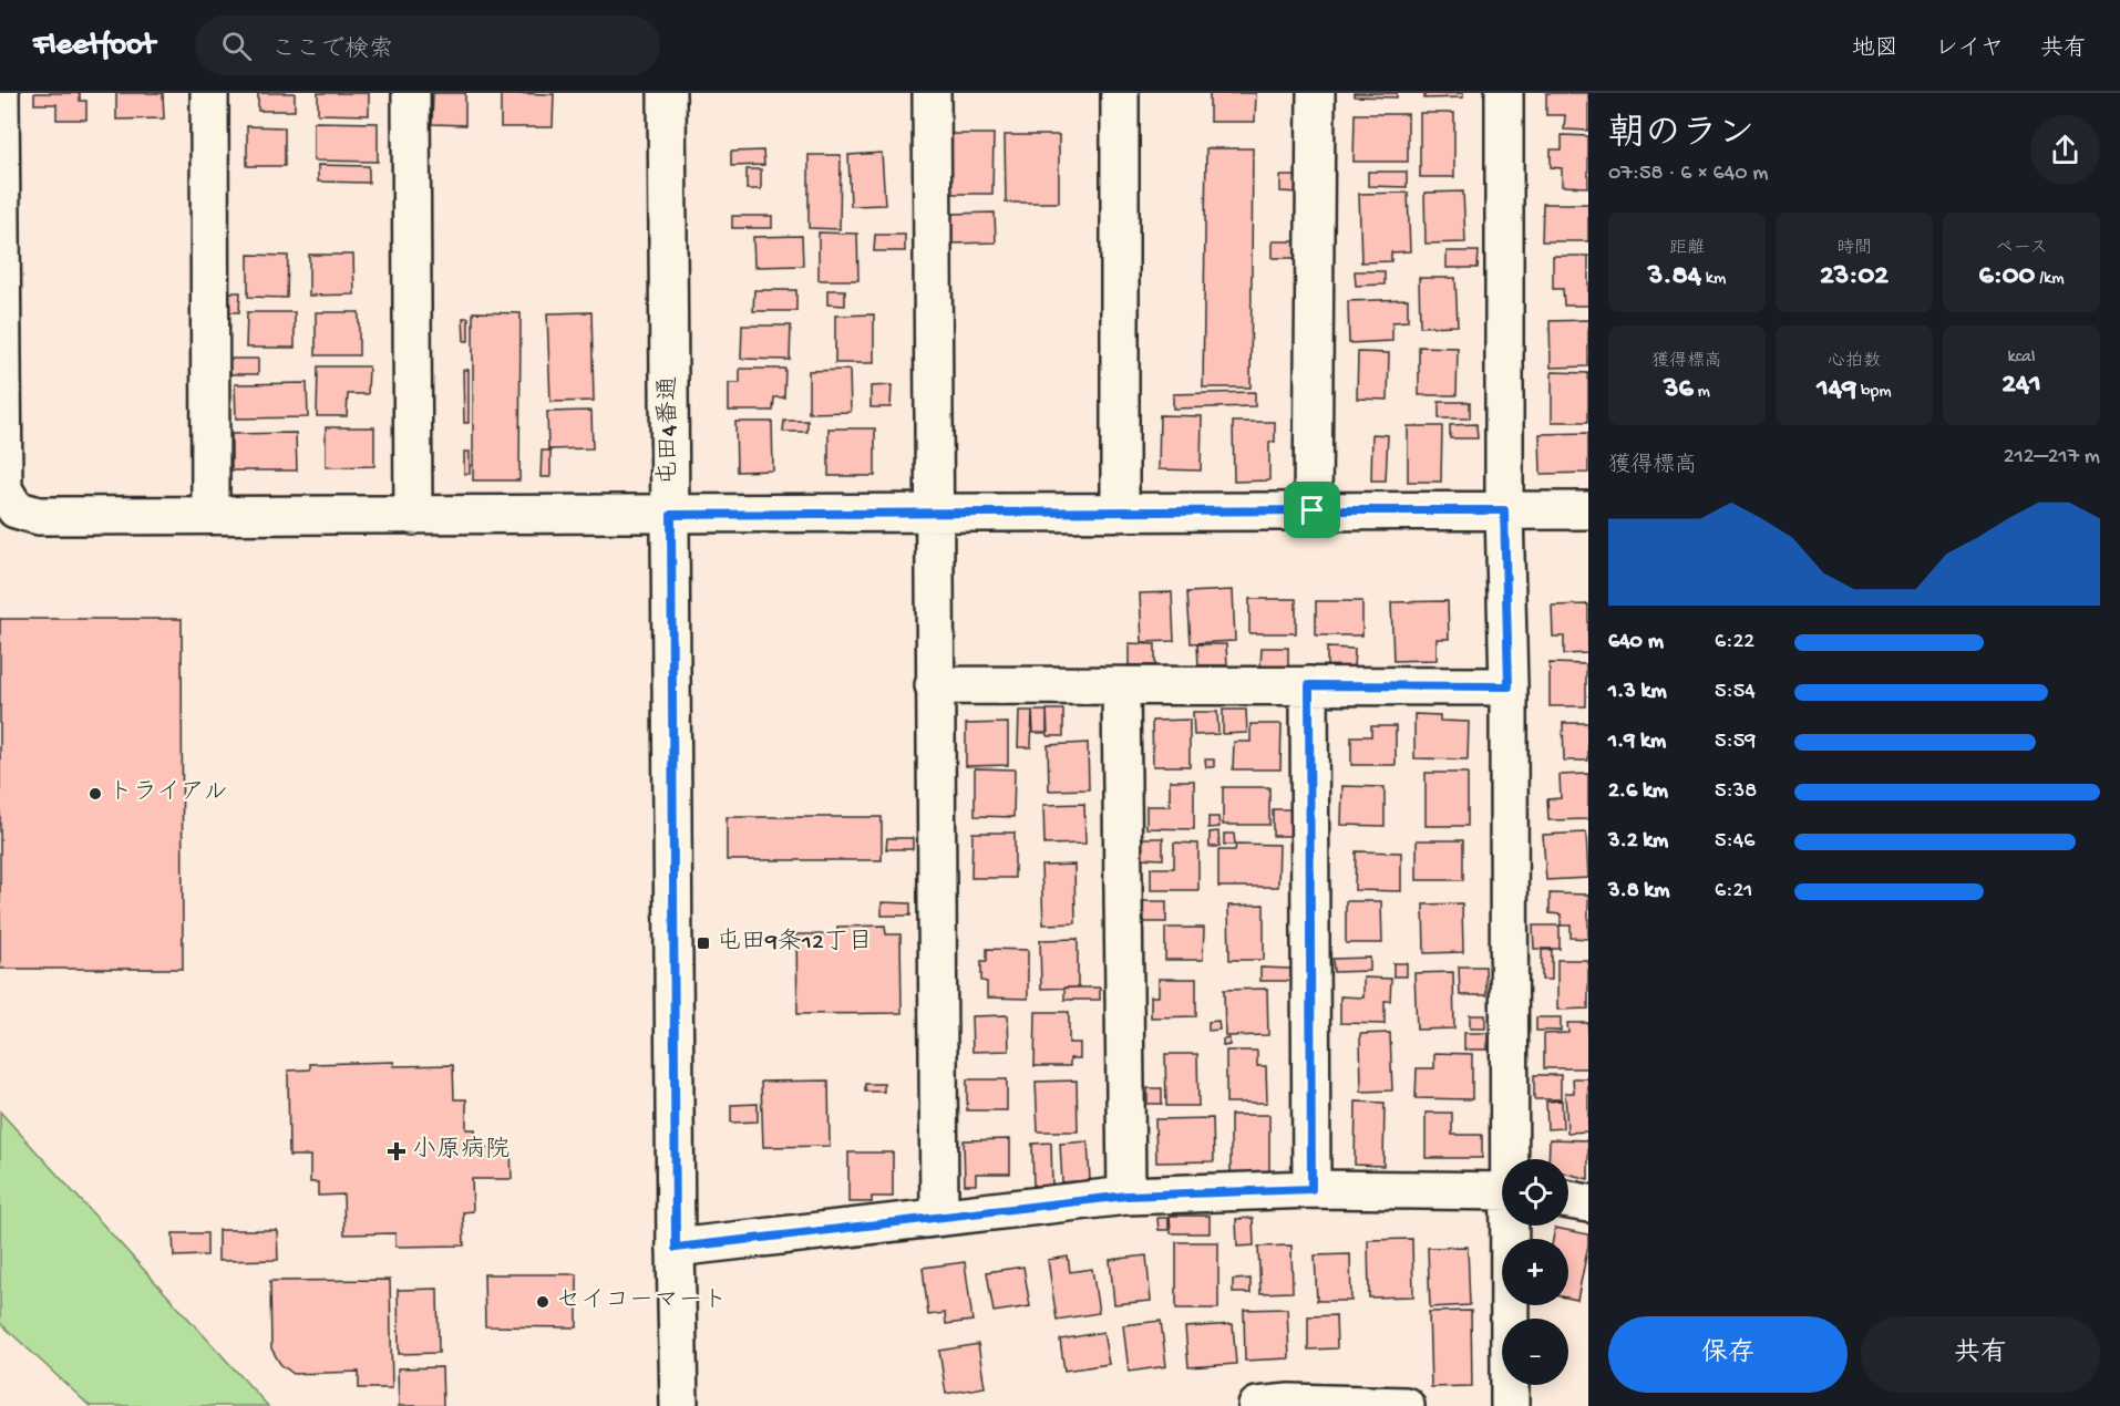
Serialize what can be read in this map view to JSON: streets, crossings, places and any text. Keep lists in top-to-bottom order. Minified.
{"streets":{"street":["屯田4番通"]},"places":{"other":["トライアル","セイコーマート"],"transit":["屯田9条12丁目"],"health":["小原病院"]},"page":{"header":"Fleetfoot","search":"ここで検索","nav":["地図","レイヤ","共有"],"heading":["朝のラン","07:58 · 6 × 640 m"],"stats":[["距離","3.84 km"],["時間","23:02"],["ペース","6:00 /km"],["獲得標高","36 m"],["心拍数","149 bpm"],["kcal","241"]],"chart":["獲得標高","212–217 m"],"list":[{"name":"640 m","note":"6:22"},{"name":"1.3 km","note":"5:54"},{"name":"1.9 km","note":"5:59"},{"name":"2.6 km","note":"5:38"},{"name":"3.2 km","note":"5:46"},{"name":"3.8 km","note":"6:21"}],"map_buttons":["+","−"],"buttons":["保存","共有"]}}
